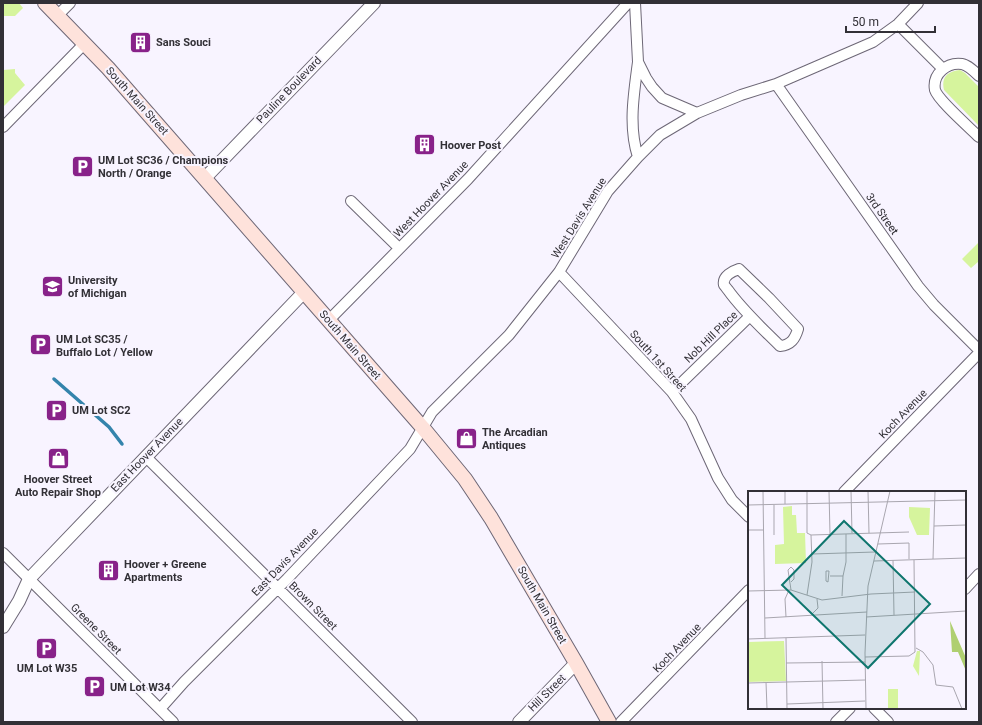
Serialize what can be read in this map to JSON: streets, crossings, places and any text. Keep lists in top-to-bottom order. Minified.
{"streets":{"main road":["South Main Street"],"street":["Pauline Boulevard","West Hoover Avenue","3rd Street","West Davis Avenue","Nob Hill Place","South 1st Street","Koch Avenue","East Hoover Avenue","East Davis Avenue","Brown Street","Greene Street","Hill Street"]},"crossings":[["Pauline Boulevard","South Main Street"],["South Main Street","West Hoover Avenue"],["South Main Street","West Davis Avenue"],["South Main Street","East Hoover Avenue"],["South Main Street","East Davis Avenue"],["South Main Street","Hill Street"],["3rd Street","West Davis Avenue"],["West Davis Avenue","South 1st Street"],["West Davis Avenue","East Davis Avenue"],["Nob Hill Place","South 1st Street"],["East Hoover Avenue","Brown Street"],["East Hoover Avenue","Greene Street"],["East Davis Avenue","Brown Street"],["East Davis Avenue","Greene Street"]],"places":{"building":["Sans Souci","Hoover Post","Hoover + Greene Apartments"],"parking":["UM Lot SC36 / Champions North / Orange","UM Lot SC35 / Buffalo Lot / Yellow","UM Lot SC2","UM Lot W35","UM Lot W34"],"school or university":["University of Michigan"],"shop":["The Arcadian Antiques","Hoover Street Auto Repair Shop"]},"scale_bar":"50 m"}
